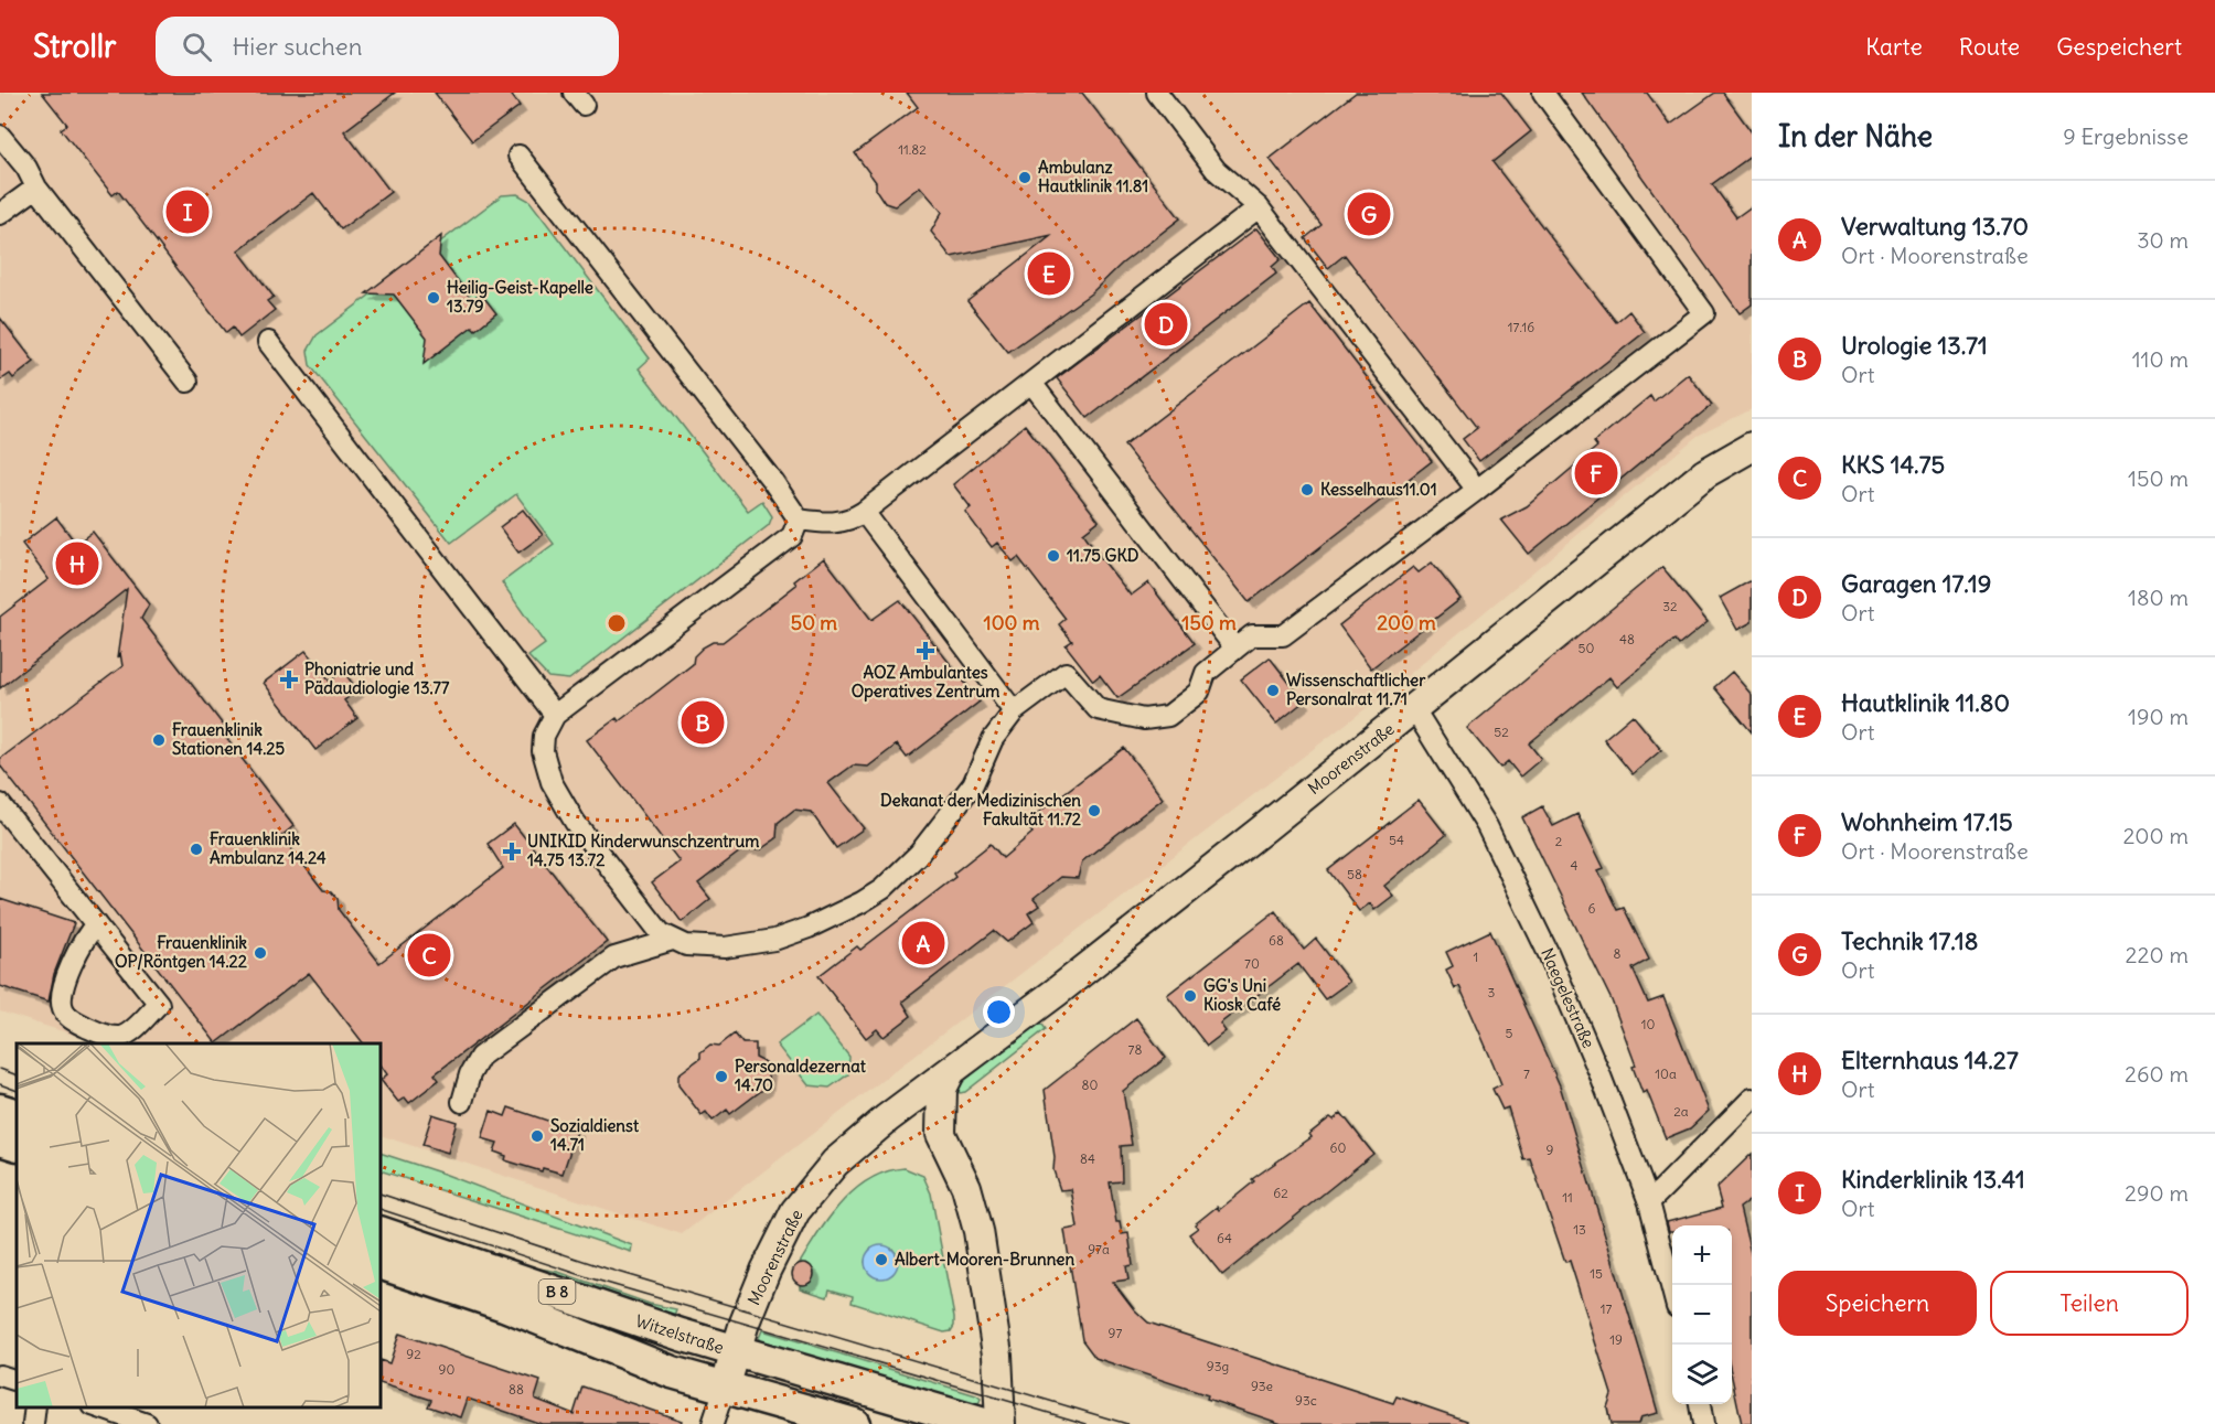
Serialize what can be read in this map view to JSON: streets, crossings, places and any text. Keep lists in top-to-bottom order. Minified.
{"streets":{"main road":["B 8","Witzelstraße"],"street":["Moorenstraße","Naegelestraße"]},"crossings":[["Moorenstraße","Naegelestraße"],["Moorenstraße","B 8"],["Moorenstraße","Witzelstraße"]],"places":{"other":["Ambulanz Hautklinik 11.81","Heilig-Geist-Kapelle 13.79","Kesselhaus11.01","11.75 GKD","Wissenschaftlicher Personalrat 11.71","Frauenklinik Stationen 14.25","Dekanat der Medizinischen Fakultät 11.72","Frauenklinik Ambulanz 14.24","Frauenklinik OP/Röntgen 14.22","GG's Uni Kiosk Café","Personaldezernat 14.70","Sozialdienst 14.71","Albert-Mooren-Brunnen"],"health":["AOZ Ambulantes Operatives Zentrum","Phoniatrie und Pädaudiologie 13.77","UNIKID Kinderwunschzentrum 14.75 13.72"]},"house_numbers":["11.82","17.16","32","48","50","52","54","2","4","58","6","68","8","1","70","3","10","5","78","7","10a","80","2a","60","9","84","62","11","13","64","97a","15","17","97","19","92","93g","90","93e","88","93c"],"page":{"header":"Strollr","search":"Hier suchen","nav":["Karte","Route","Gespeichert"],"heading":["In der Nähe","9 Ergebnisse"],"list":[{"mark":"A","name":"Verwaltung 13.70","note":"Ort · Moorenstraße","value":"30 m"},{"mark":"B","name":"Urologie 13.71","note":"Ort","value":"110 m"},{"mark":"C","name":"KKS 14.75","note":"Ort","value":"150 m"},{"mark":"D","name":"Garagen 17.19","note":"Ort","value":"180 m"},{"mark":"E","name":"Hautklinik 11.80","note":"Ort","value":"190 m"},{"mark":"F","name":"Wohnheim 17.15","note":"Ort · Moorenstraße","value":"200 m"},{"mark":"G","name":"Technik 17.18","note":"Ort","value":"220 m"},{"mark":"H","name":"Elternhaus 14.27","note":"Ort","value":"260 m"},{"mark":"I","name":"Kinderklinik 13.41","note":"Ort","value":"290 m"}],"pins":["I","G","E","D","F","H","B","A","C"],"map_buttons":["+","−"],"buttons":["Speichern","Teilen"]},"rings":["50 m","100 m","150 m","200 m"]}
